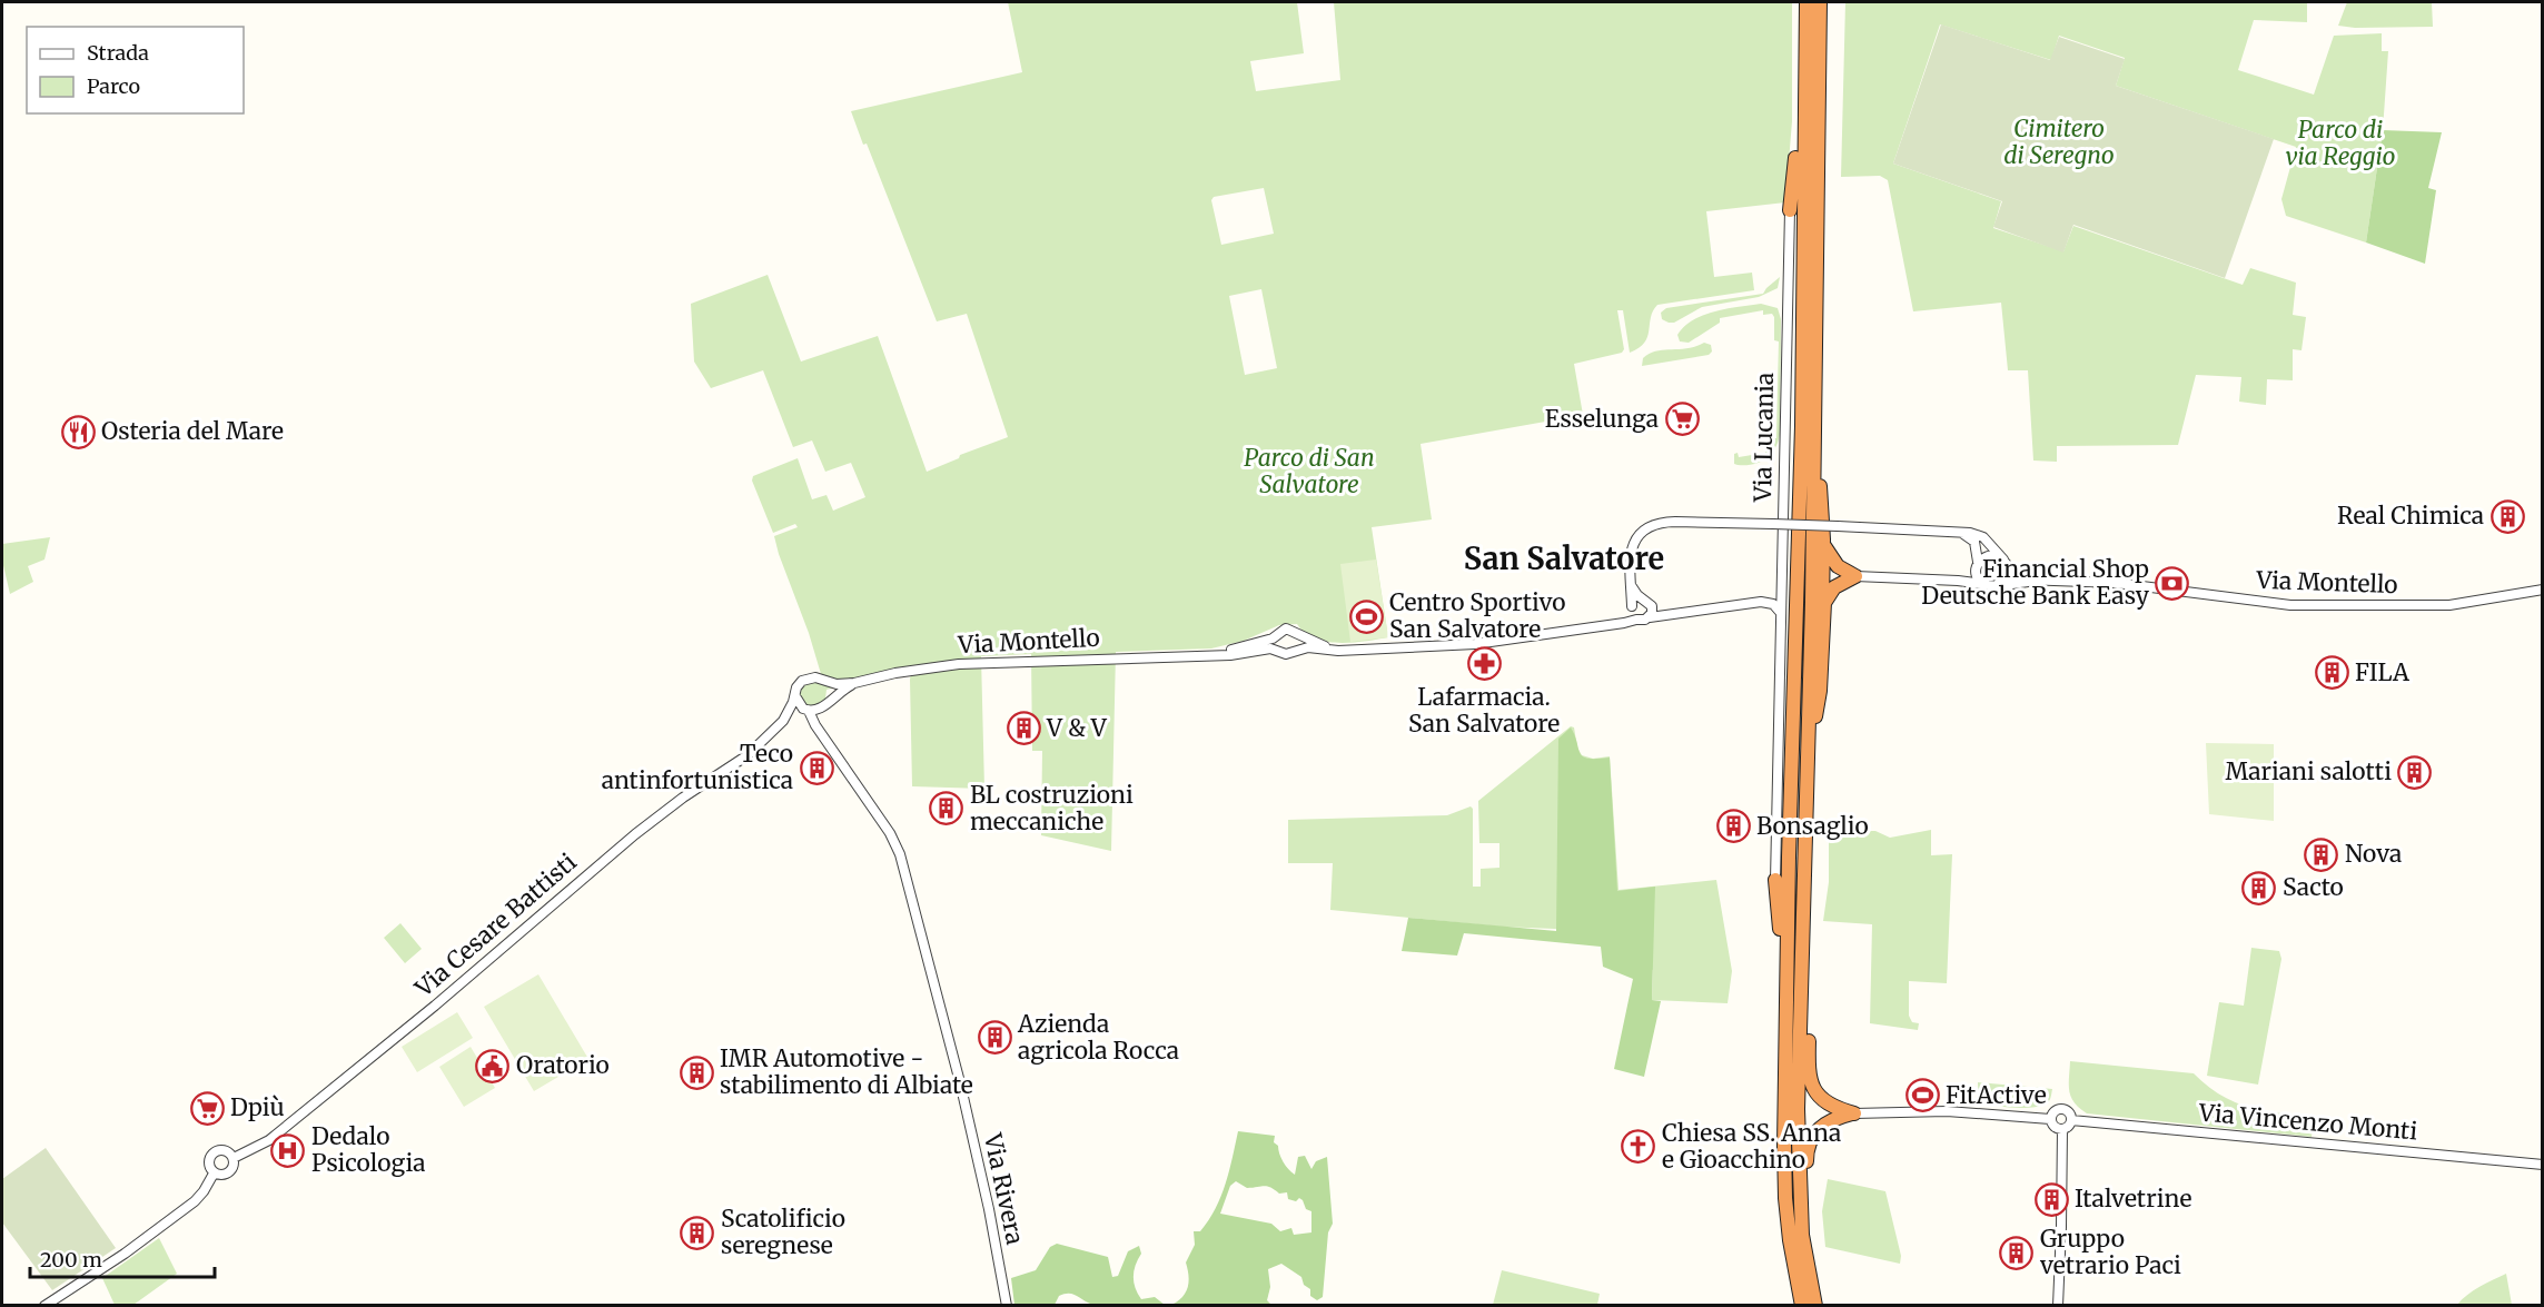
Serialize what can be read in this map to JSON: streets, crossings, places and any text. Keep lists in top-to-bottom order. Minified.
{"streets":{"street":["Via Lucania","Via Montello","Via Cesare Battisti","Via Vincenzo Monti","Via Rivera"]},"crossings":[["Via Montello","Via Cesare Battisti"],["Via Montello","Via Rivera"],["Via Cesare Battisti","Via Rivera"]],"districts":["San Salvatore"],"parks":["Cimitero di Seregno","Parco di via Reggio","Parco di San Salvatore"],"places":{"supermarket":["Esselunga","Dpiù"],"restaurant":["Osteria del Mare"],"building":["Real Chimica","FILA","V & V","Teco antinfortunistica","Mariani salotti","BL costruzioni meccaniche","Bonsaglio","Nova","Sacto","Azienda agricola Rocca","IMR Automotive - stabilimento di Albiate","Italvetrine","Scatolificio seregnese","Gruppo vetrario Paci"],"bank":["Financial Shop Deutsche Bank Easy"],"sports":["Centro Sportivo San Salvatore","FitActive"],"pharmacy":["Lafarmacia. San Salvatore"],"public building":["Oratorio"],"church":["Chiesa SS. Anna e Gioacchino"],"hospital":["Dedalo Psicologia"]},"legend":["Strada","Parco"],"scale_bar":"200 m"}
